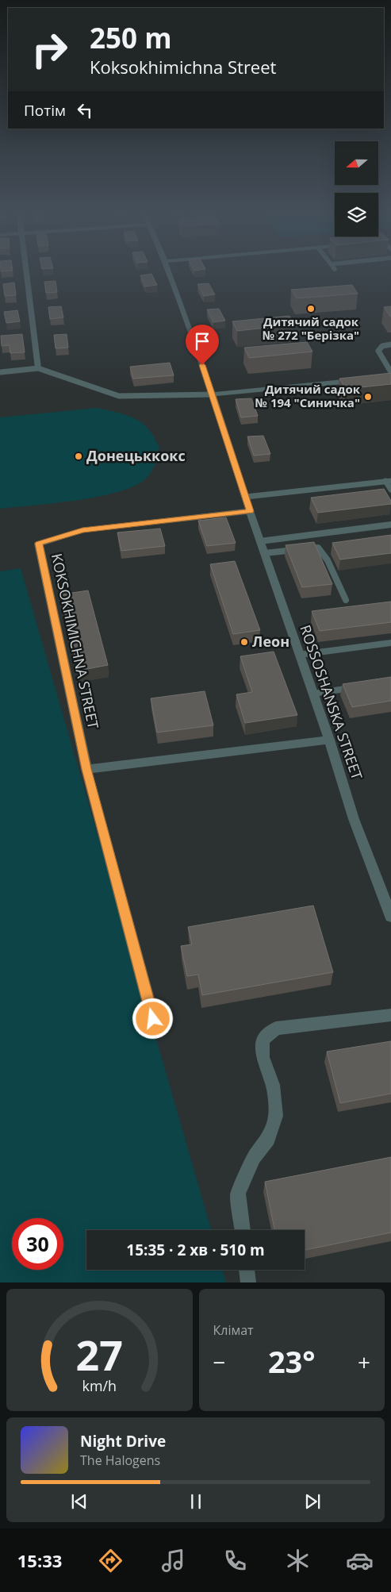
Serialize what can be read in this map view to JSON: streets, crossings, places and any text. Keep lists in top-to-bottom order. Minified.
{"streets":{"street":["KOKSOKHIMICHNA STREET","ROSSOSHANSKA STREET"]},"crossings":[["KOKSOKHIMICHNA STREET","ROSSOSHANSKA STREET"]],"places":["Дитячий садок № 272 \"Берізка\"","Дитячий садок № 194 \"Синичка\"","Донецьккокс","Леон"],"north":"left","page":{"turn":["250 m","Koksokhimichna Street"],"then":"Потім","limit":"30","trip":"15:35 · 2 хв · 510 m","tile":"Клімат","heat":["−","23°","+"],"song":["Night Drive","The Halogens"],"tabs":"15:33","gauge":["27","km/h"]}}
